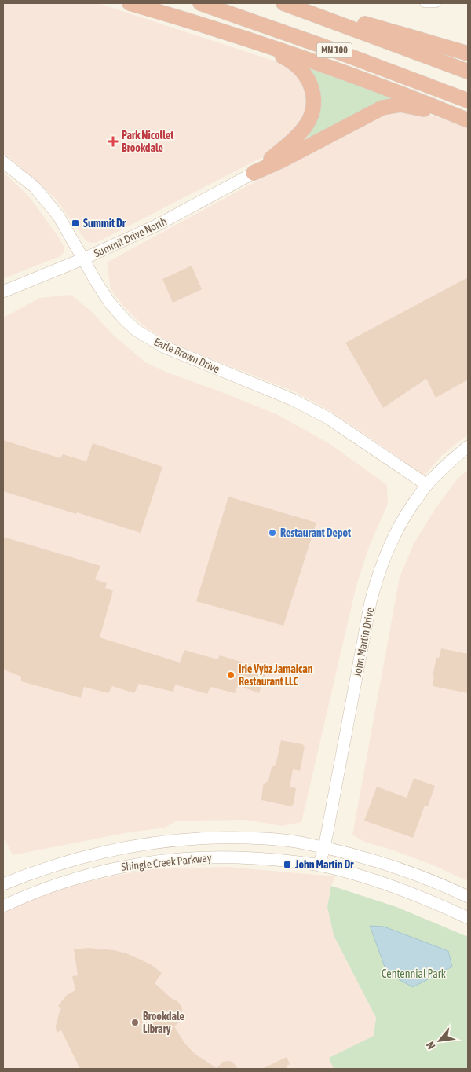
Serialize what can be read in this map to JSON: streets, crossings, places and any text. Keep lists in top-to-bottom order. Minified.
{"streets":{"highway":["MN 100"],"street":["Summit Drive North","Earle Brown Drive","John Martin Drive","Shingle Creek Parkway"]},"crossings":[["Summit Drive North","Earle Brown Drive"],["Earle Brown Drive","John Martin Drive"],["John Martin Drive","Shingle Creek Parkway"]],"parks":["Centennial Park"],"places":{"health":["Park Nicollet Brookdale"],"transit":["Summit Dr","John Martin Dr"],"other":["Restaurant Depot","Irie Vybz Jamaican Restaurant LLC","Brookdale Library"]},"north":"bottom left"}
